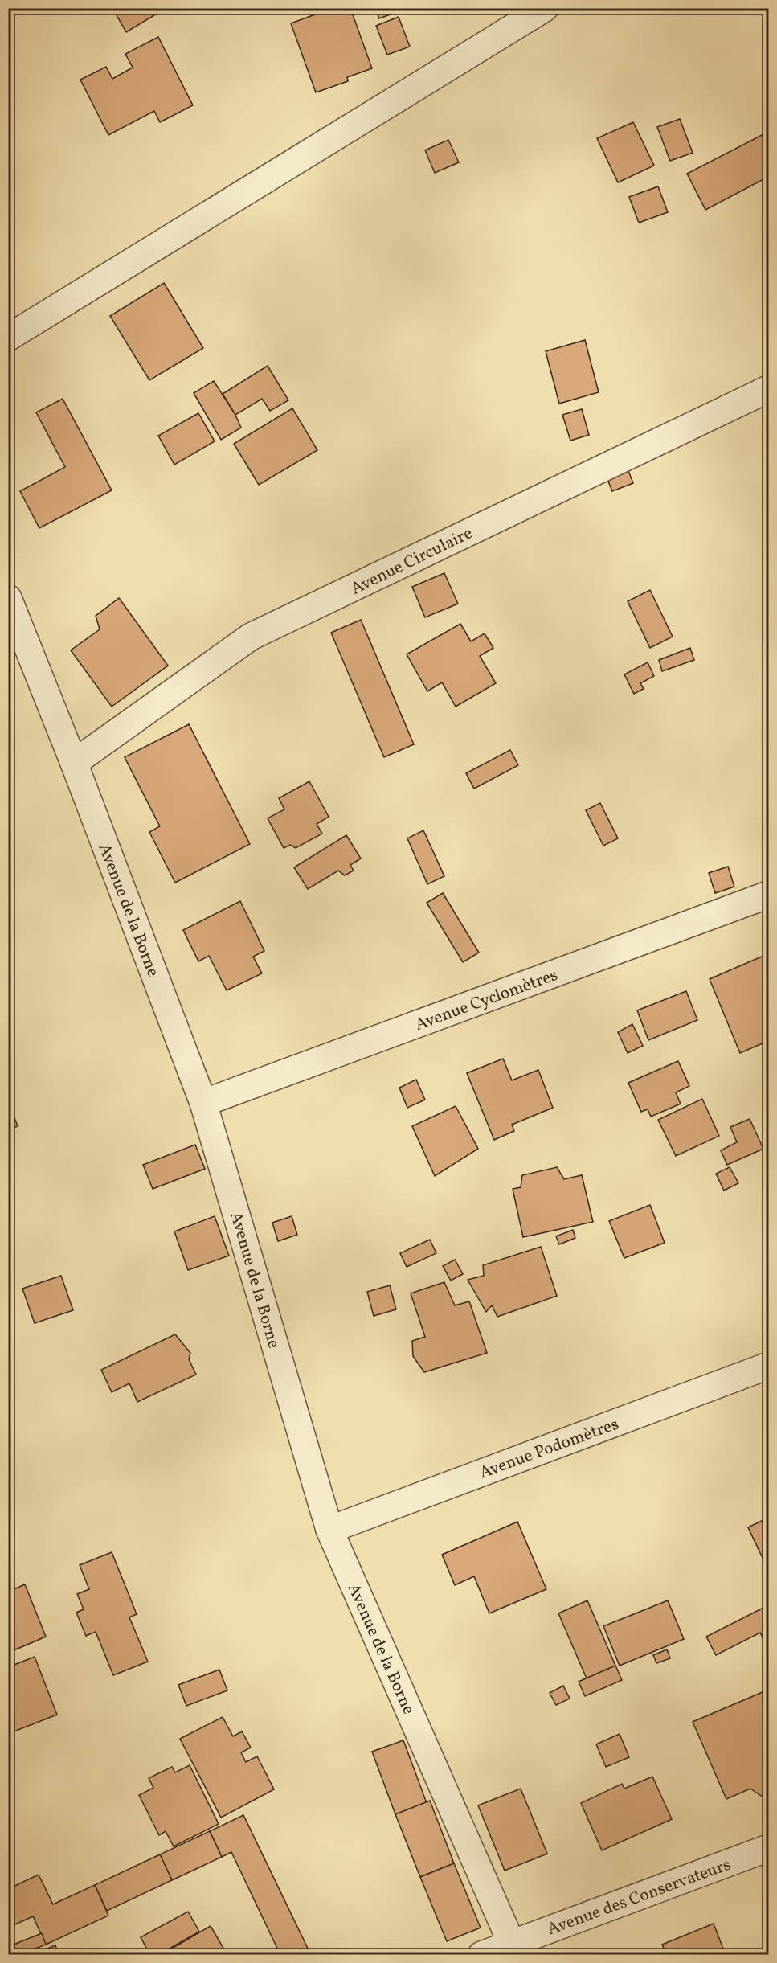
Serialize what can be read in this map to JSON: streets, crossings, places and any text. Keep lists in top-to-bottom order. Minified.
{"streets":{"street":["Avenue Circulaire","Avenue de la Borne","Avenue Cyclomètres","Avenue Podomètres","Avenue des Conservateurs"]},"crossings":[["Avenue Circulaire","Avenue de la Borne"],["Avenue de la Borne","Avenue Cyclomètres"],["Avenue de la Borne","Avenue Podomètres"],["Avenue de la Borne","Avenue des Conservateurs"]]}
